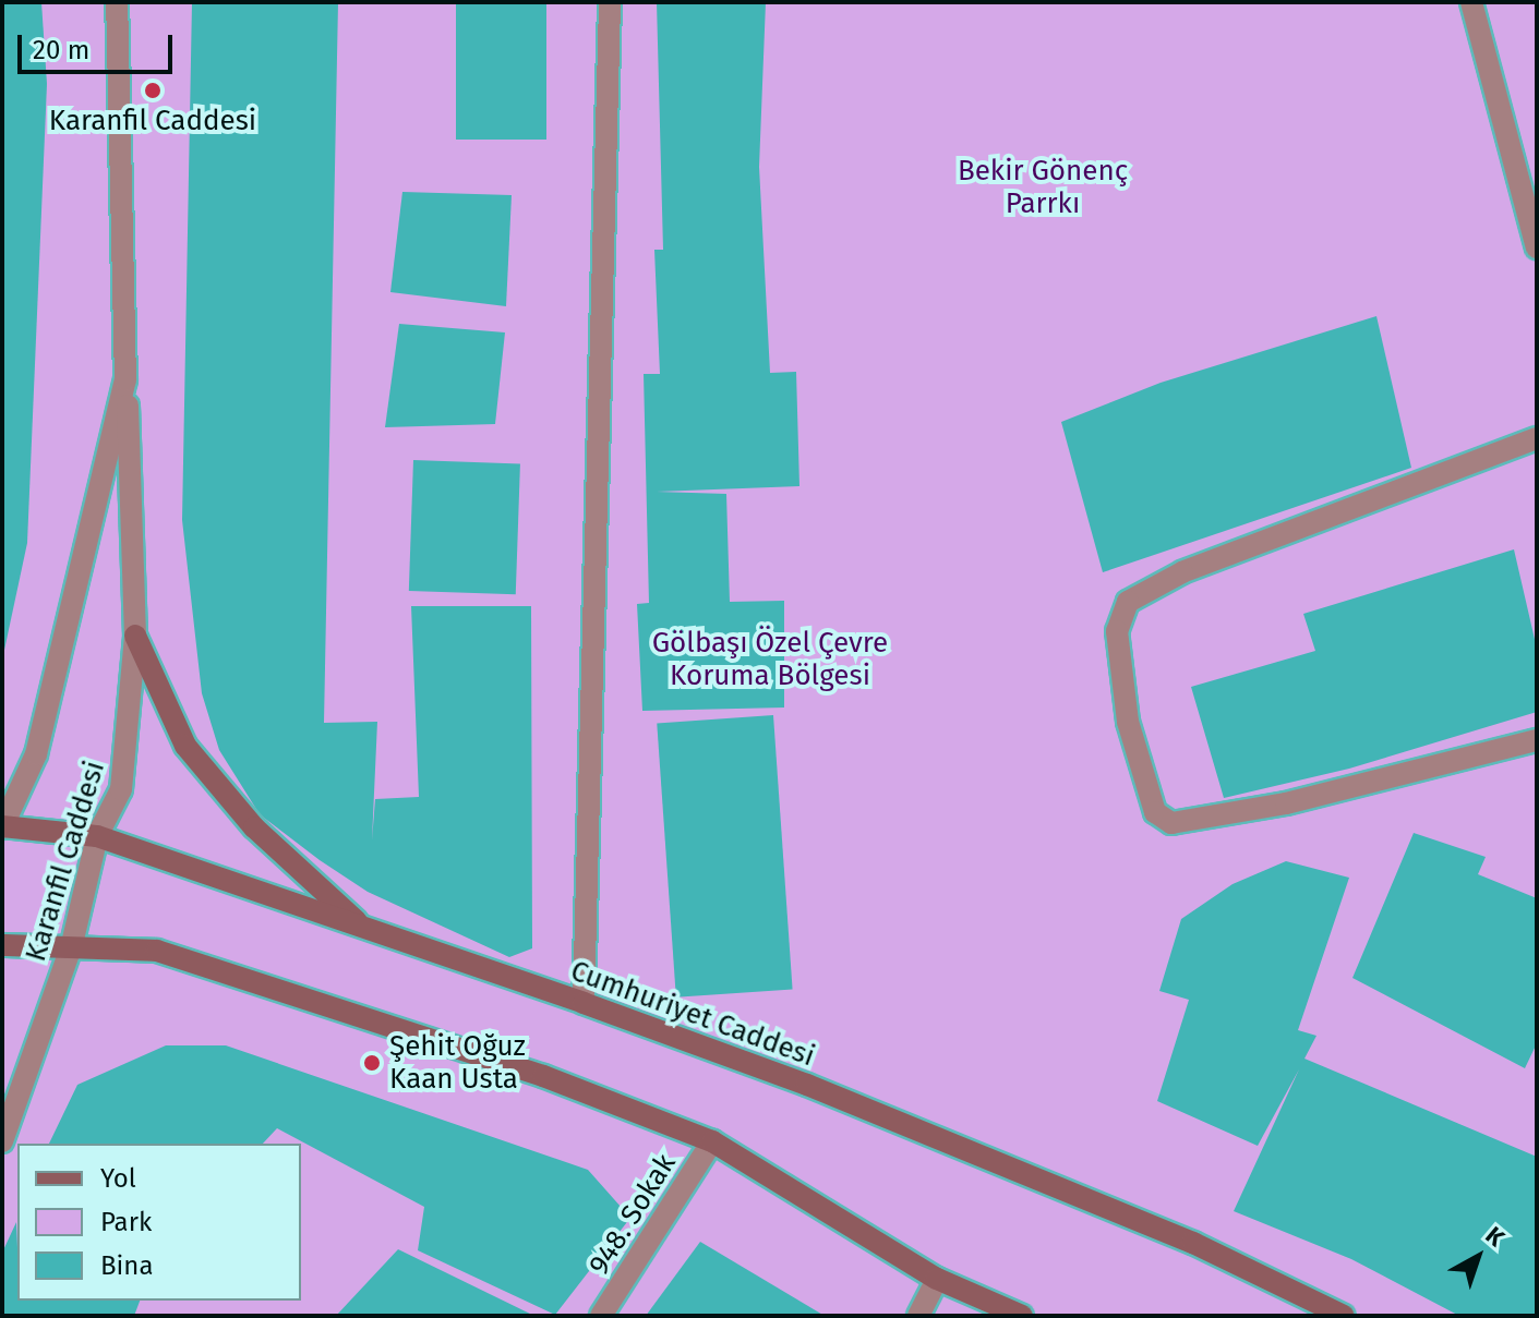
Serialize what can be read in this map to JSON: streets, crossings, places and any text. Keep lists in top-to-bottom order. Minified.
{"streets":{"main road":["Cumhuriyet Caddesi"],"street":["Karanfil Caddesi","948. Sokak"]},"crossings":[["Karanfil Caddesi","Cumhuriyet Caddesi"]],"parks":["Bekir Gönenç Parrkı","Gölbaşı Özel Çevre Koruma Bölgesi"],"places":["Karanfil Caddesi","Şehit Oğuz Kaan Usta"],"legend":["Yol","Park","Bina"],"scale_bar":"20 m","north":"top right"}
